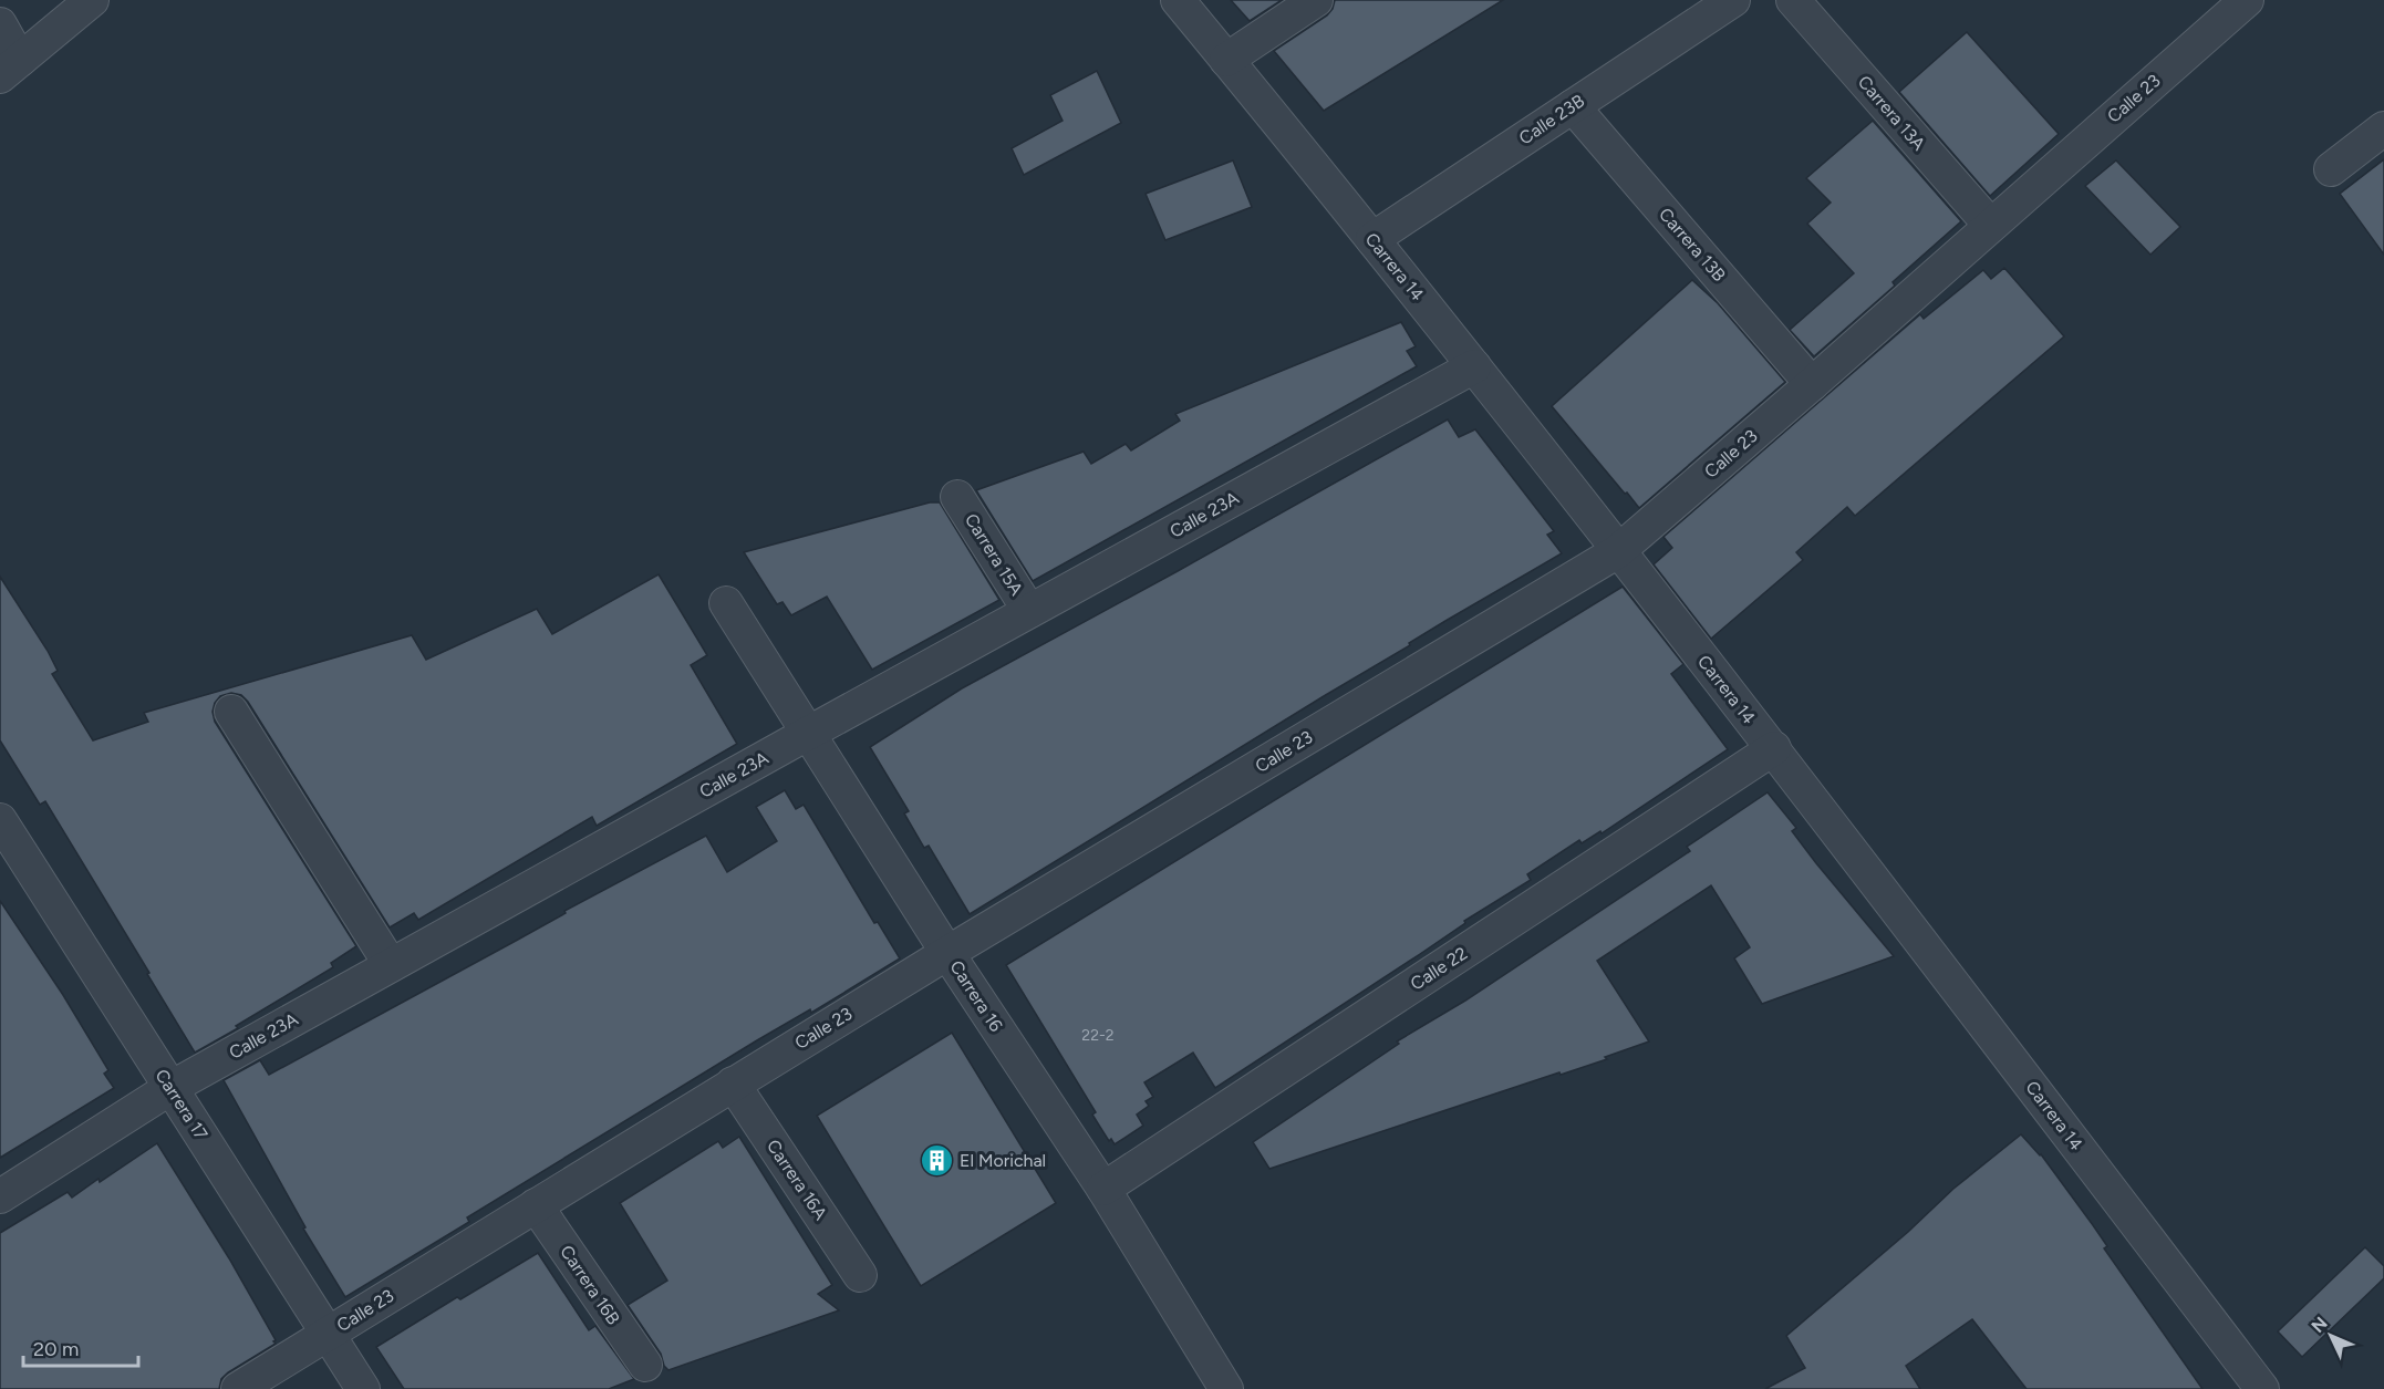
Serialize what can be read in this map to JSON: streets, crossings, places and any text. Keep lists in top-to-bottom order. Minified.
{"streets":{"street":["Calle 23","Carrera 13A","Calle 23B","Carrera 13B","Carrera 14","Calle 23A","Carrera 15A","Calle 22","Carrera 16","Carrera 17","Carrera 16A","Carrera 16B"]},"crossings":[["Calle 23","Carrera 13A"],["Calle 23","Carrera 13B"],["Calle 23","Carrera 14"],["Calle 23","Carrera 16"],["Calle 23","Carrera 17"],["Calle 23","Carrera 16A"],["Calle 23","Carrera 16B"],["Calle 23B","Carrera 13B"],["Calle 23B","Carrera 14"],["Carrera 14","Calle 23A"],["Carrera 14","Calle 22"],["Calle 23A","Carrera 15A"],["Calle 23A","Carrera 16"],["Calle 23A","Carrera 17"],["Calle 22","Carrera 16"]],"places":{"building":["El Morichal"]},"house_numbers":["22-2"],"scale_bar":"20 m","north":"top left"}
